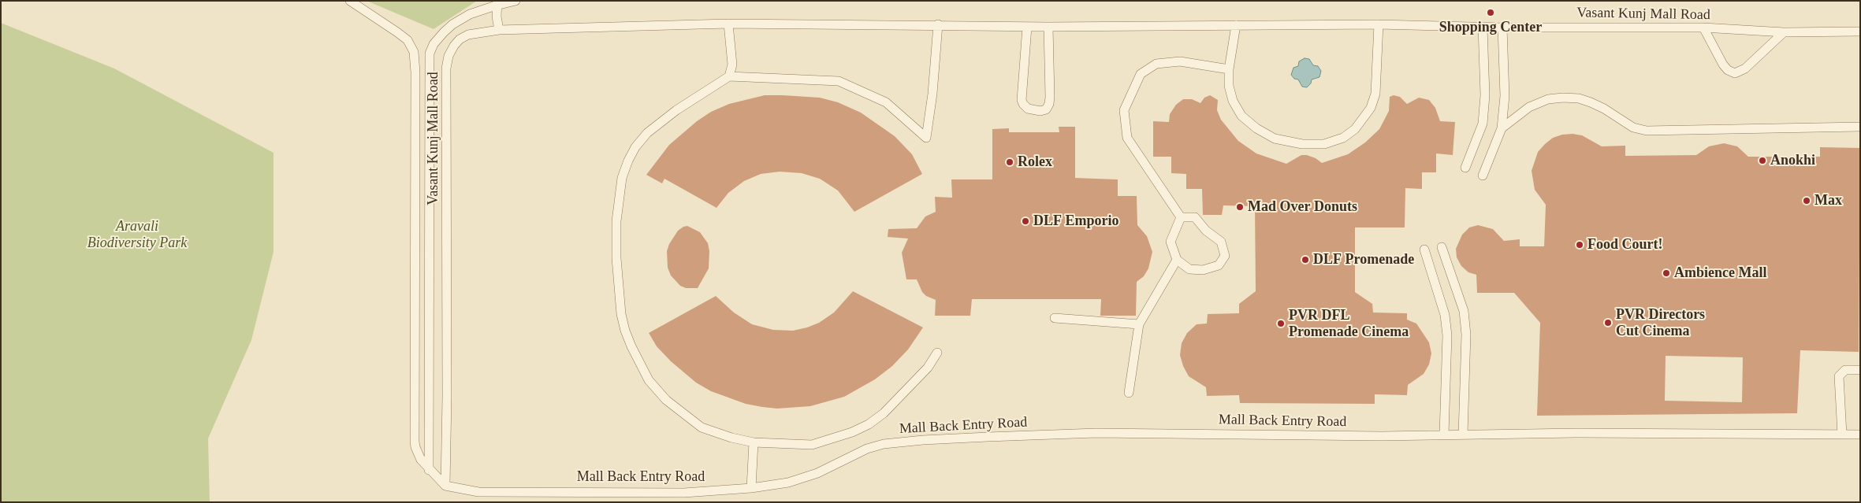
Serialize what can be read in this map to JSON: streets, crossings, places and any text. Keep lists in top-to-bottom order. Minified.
{"streets":{"lane":["Vasant Kunj Mall Road","Mall Back Entry Road"]},"crossings":[["Vasant Kunj Mall Road","Mall Back Entry Road"]],"parks":["Aravali Biodiversity Park"],"places":["Shopping Center","Anokhi","Rolex","Max","Mad Over Donuts","DLF Emporio","Food Court!","DLF Promenade","Ambience Mall","PVR Directors Cut Cinema","PVR DFL Promenade Cinema"]}
